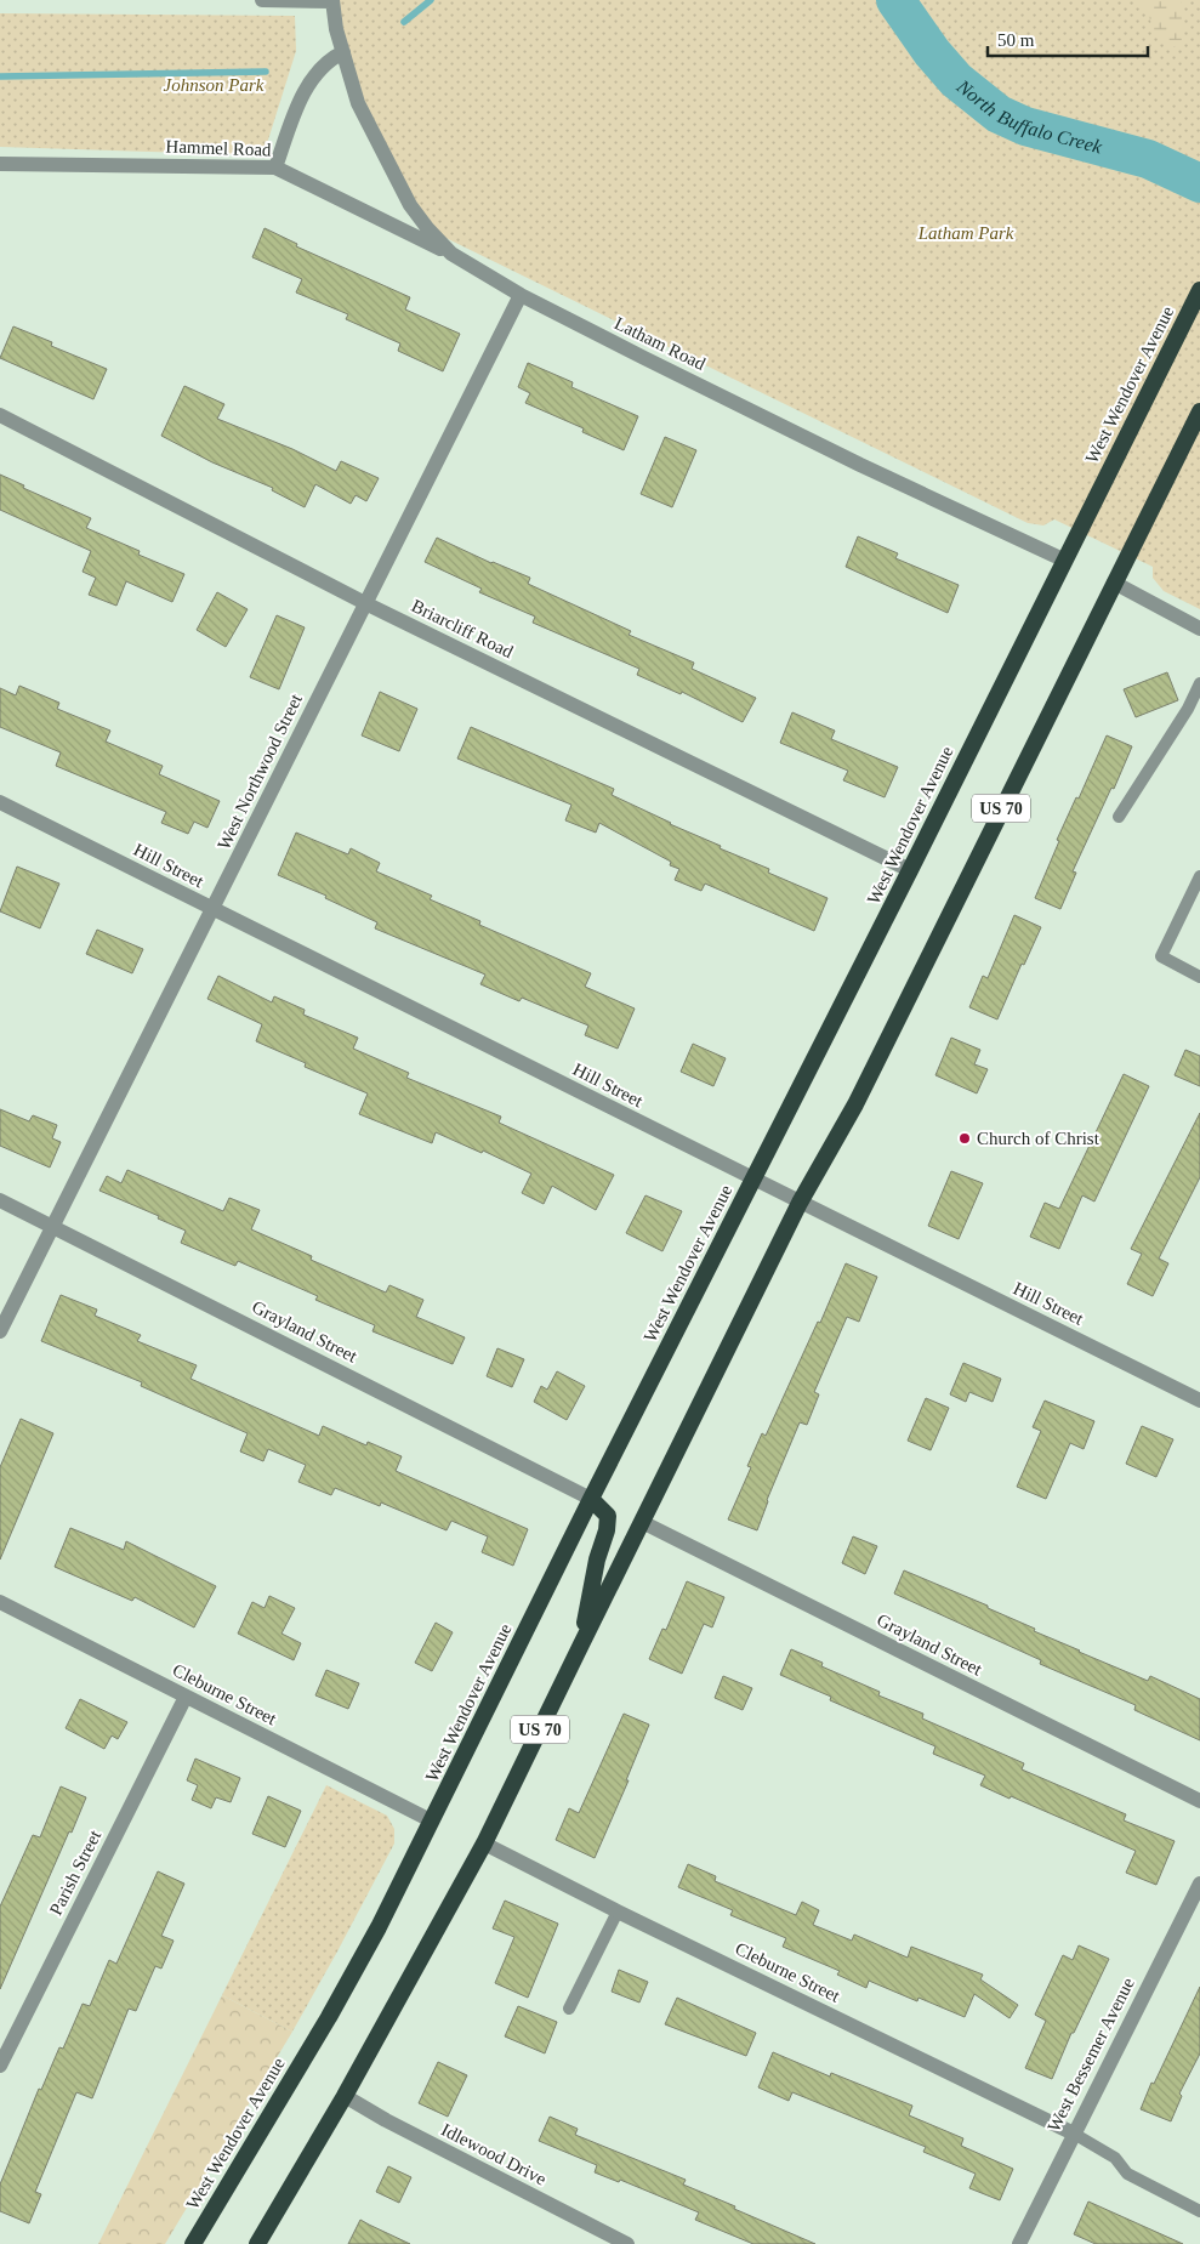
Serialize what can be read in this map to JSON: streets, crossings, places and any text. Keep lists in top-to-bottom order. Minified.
{"streets":{"highway":["West Wendover Avenue","US 70"],"street":["Hammel Road","Latham Road","Briarcliff Road","West Northwood Street","Hill Street","Grayland Street","Cleburne Street","Parish Street","West Bessemer Avenue","Idlewood Drive"]},"crossings":[["Hammel Road","Latham Road"],["Latham Road","West Wendover Avenue"],["Latham Road","West Northwood Street"],["West Wendover Avenue","Briarcliff Road"],["West Wendover Avenue","Hill Street"],["West Wendover Avenue","Grayland Street"],["West Wendover Avenue","Cleburne Street"],["Briarcliff Road","West Northwood Street"],["West Northwood Street","Hill Street"],["West Northwood Street","Grayland Street"],["US 70","Hill Street"],["US 70","Grayland Street"],["US 70","Cleburne Street"],["US 70","Idlewood Drive"],["Cleburne Street","Parish Street"],["Cleburne Street","West Bessemer Avenue"]],"water":["North Buffalo Creek"],"parks":["Johnson Park","Latham Park"],"places":["Church of Christ"],"scale_bar":"50 m"}
